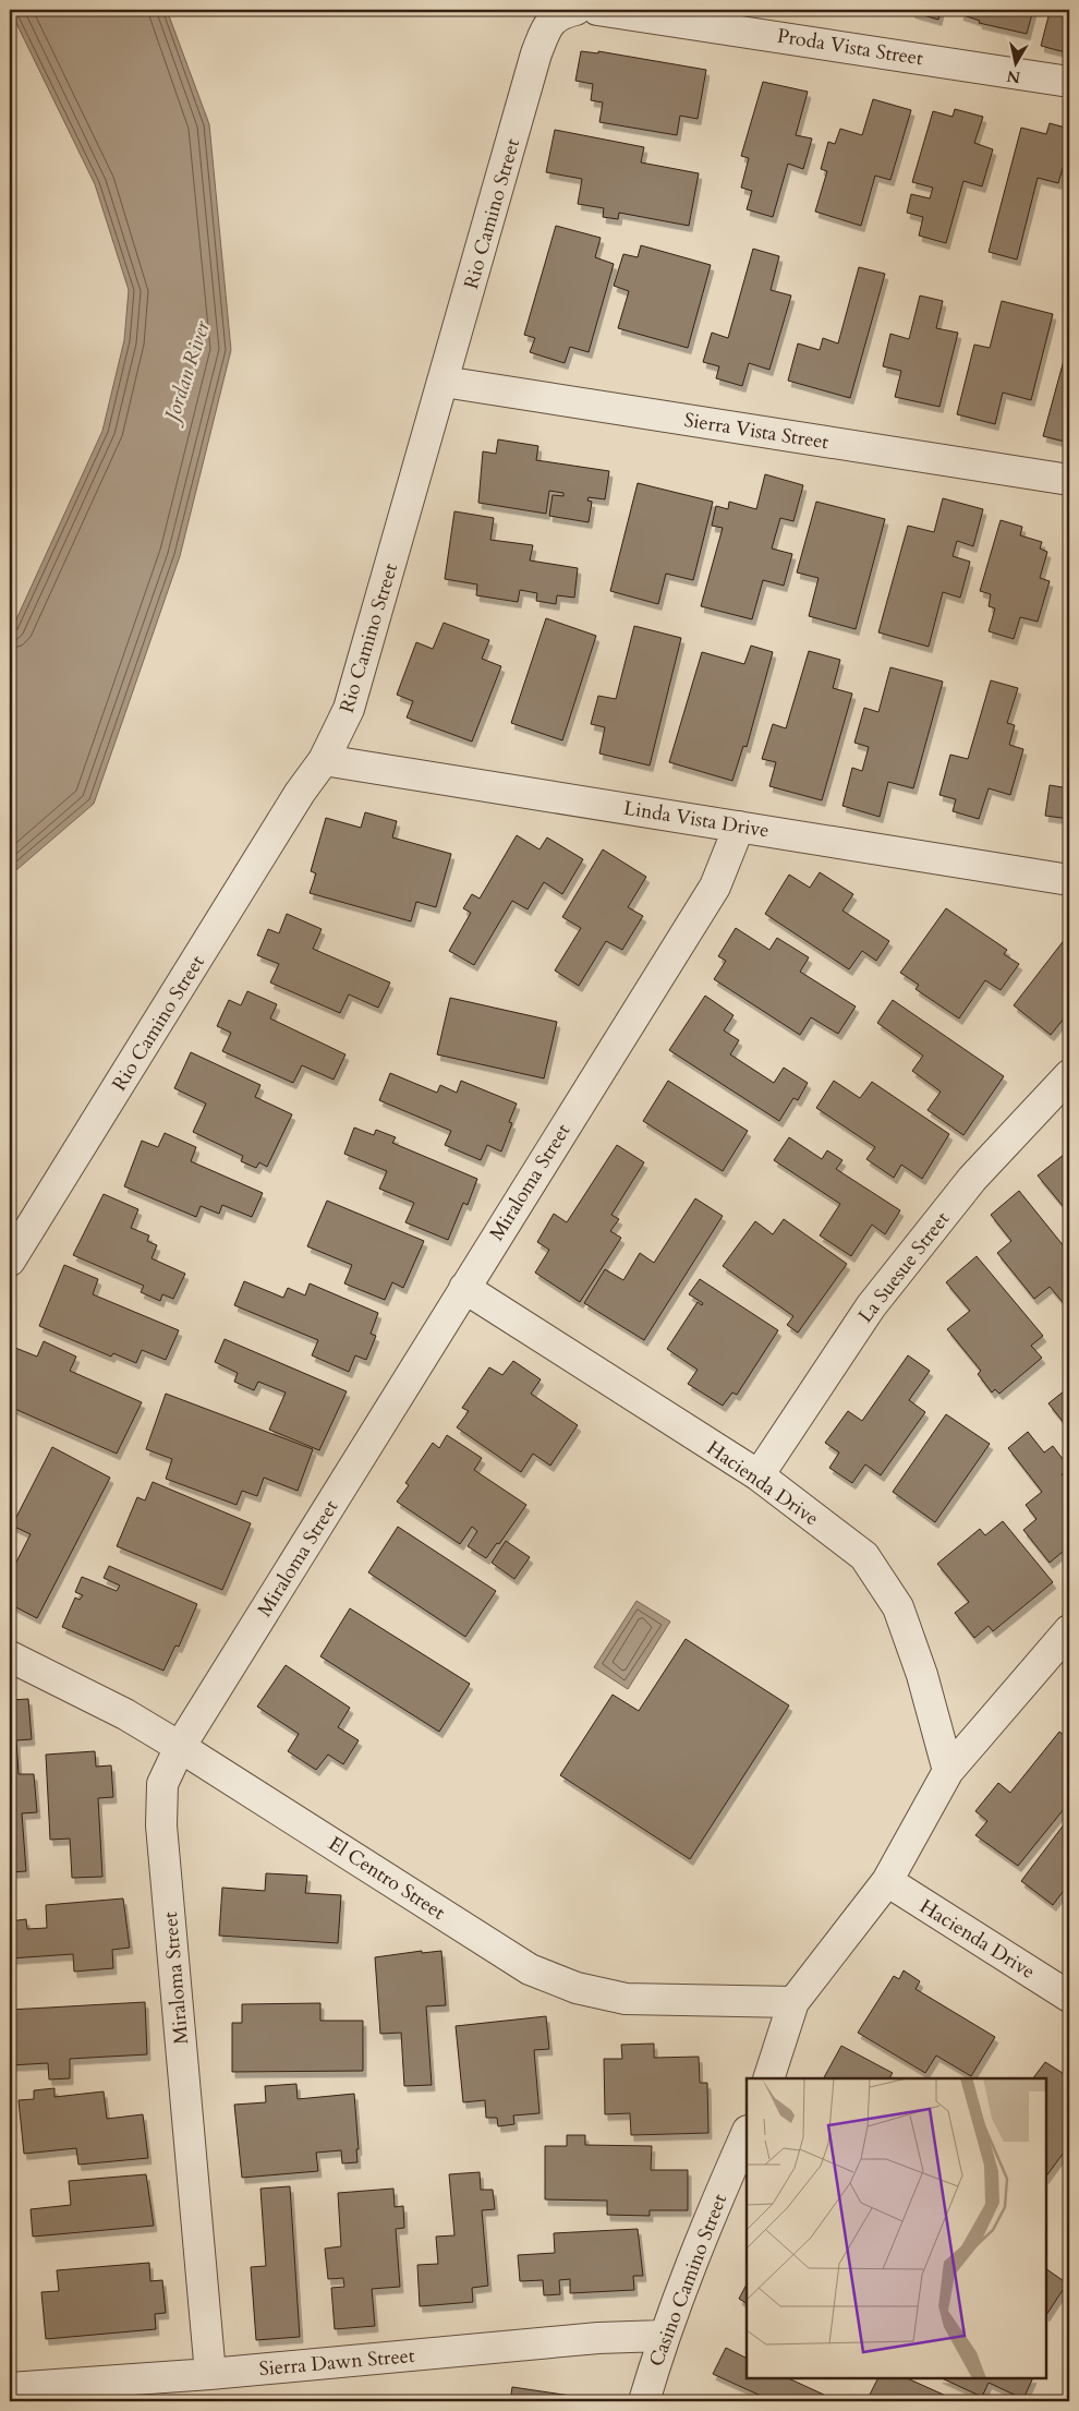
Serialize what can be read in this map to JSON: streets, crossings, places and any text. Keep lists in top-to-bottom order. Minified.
{"streets":{"street":["Proda Vista Street","Rio Camino Street","Sierra Vista Street","Linda Vista Drive","Miraloma Street","La Suesue Street","Hacienda Drive","El Centro Street","Casino Camino Street","Sierra Dawn Street"]},"crossings":[["Rio Camino Street","Sierra Vista Street"],["Rio Camino Street","Linda Vista Drive"],["Linda Vista Drive","Miraloma Street"],["Miraloma Street","Hacienda Drive"],["Miraloma Street","El Centro Street"],["Miraloma Street","Sierra Dawn Street"],["La Suesue Street","Hacienda Drive"],["Casino Camino Street","Sierra Dawn Street"]],"water":["Jordan River"],"north":"bottom"}
